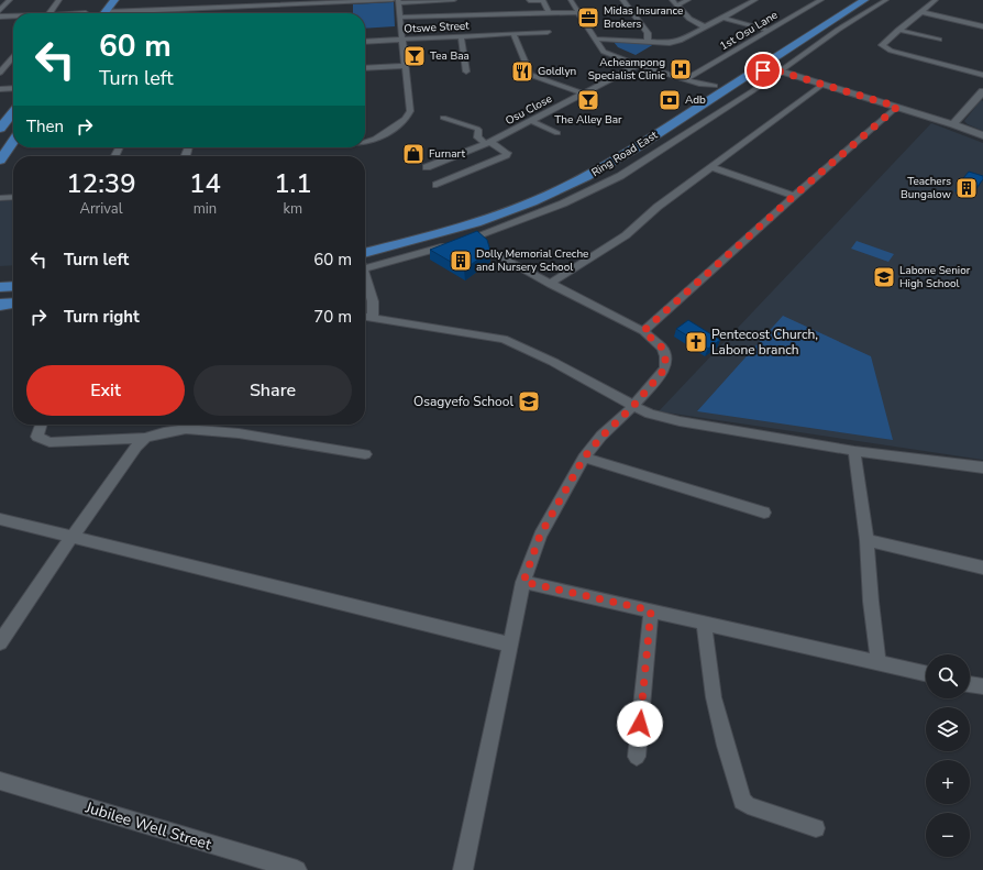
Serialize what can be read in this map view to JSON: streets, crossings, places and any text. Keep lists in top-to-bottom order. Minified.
{"streets":{"main road":["Ring Road East"],"street":["Otswe Street","1st Osu Lane","Osu Close","Jubilee Well Street"]},"places":{"office":["Midas Insurance Brokers"],"bar":["Tea Baa","The Alley Bar"],"hospital":["Acheampong Specialist Clinic"],"restaurant":["Goldlyn"],"bank":["Adb"],"shop":["Furnart"],"building":["Teachers Bungalow","Dolly Memorial Creche and Nursery School"],"school or university":["Labone Senior High School","Osagyefo School"],"church":["Pentecost Church, Labone branch"]},"page":{"turn":["60 m","Turn left"],"then":"Then","eta":["12:39","Arrival","14","min","1.1","km"],"list":[{"name":"Turn left","value":"60 m"},{"name":"Turn right","value":"70 m"}],"buttons":["Exit","Share"],"map_buttons":["+","−"]}}
